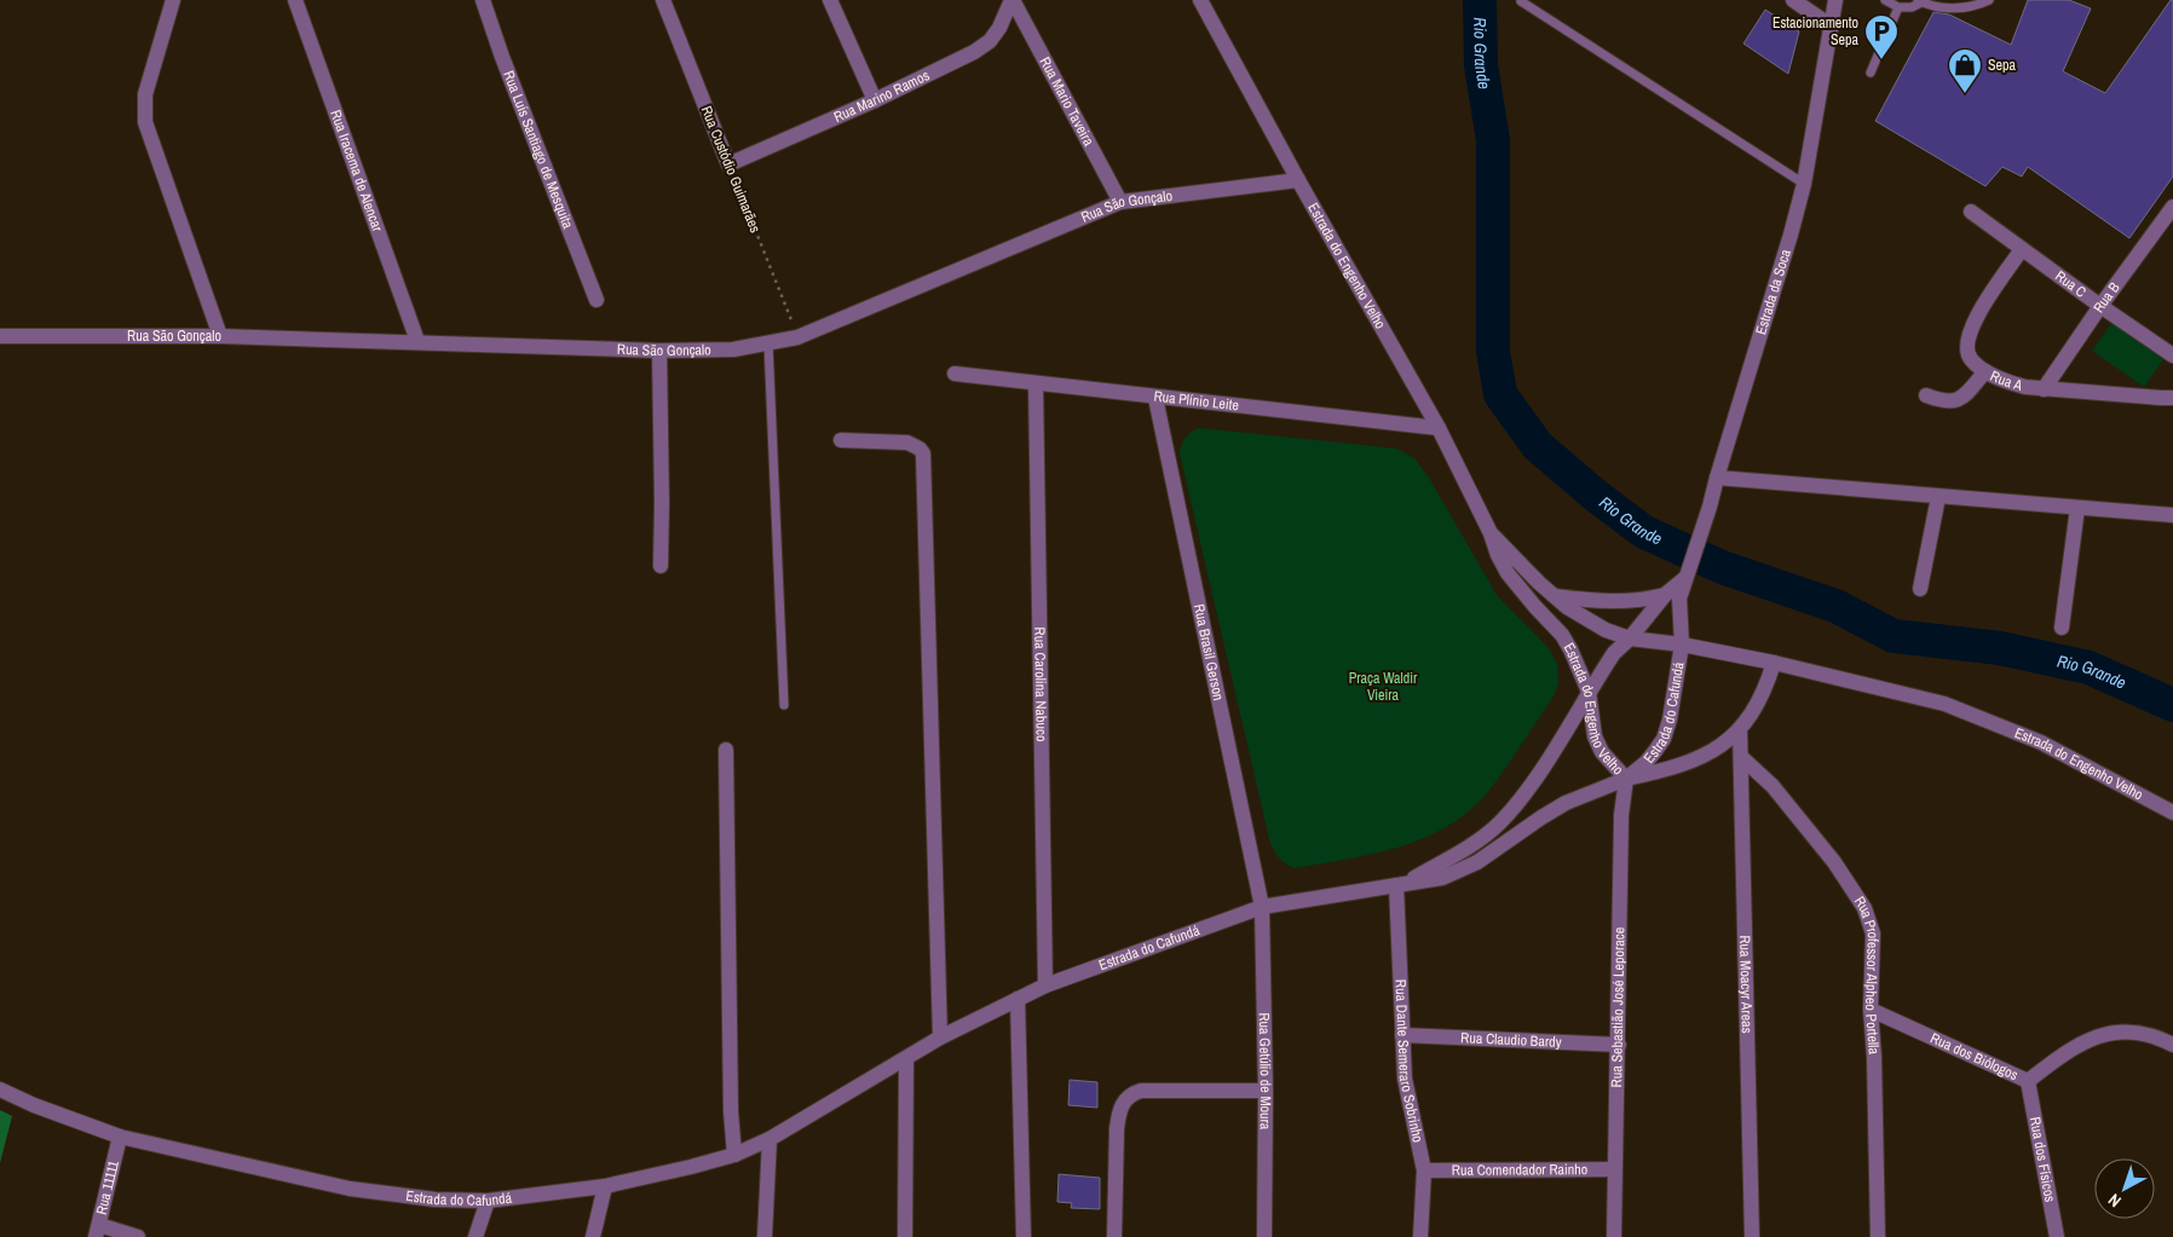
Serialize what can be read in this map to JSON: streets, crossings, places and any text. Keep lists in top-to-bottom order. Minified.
{"streets":{"street":["Rua Marino Ramos","Rua Mario Taveira","Rua Luís Santiago de Mesquita","Rua Custódio Guimarães","Rua Iracema de Alencar","Rua São Gonçalo","Estrada do Engenho Velho","Rua C","Estrada da Soca","Rua B","Rua A","Rua Plínio Leite","Rua Brasil Gerson","Rua Carolina Nabuco","Estrada do Cafundá","Rua Professor Alpheo Portella","Rua Moacyr Areas","Rua Sebastião José Leporace","Rua Claudio Bardy","Rua dos Biólogos","Rua Dante Semeraro Sobrinho","Rua Getúlio de Moura","Rua dos Físicos","Rua Comendador Rainho","Rua 11111"]},"crossings":[["Rua Marino Ramos","Rua Mario Taveira"],["Rua Marino Ramos","Rua Custódio Guimarães"],["Rua Mario Taveira","Rua São Gonçalo"],["Rua Custódio Guimarães","Rua São Gonçalo"],["Rua Iracema de Alencar","Rua São Gonçalo"],["Rua São Gonçalo","Estrada do Engenho Velho"],["Estrada do Engenho Velho","Estrada da Soca"],["Estrada do Engenho Velho","Rua Plínio Leite"],["Estrada do Engenho Velho","Estrada do Cafundá"],["Estrada do Engenho Velho","Rua Moacyr Areas"],["Estrada do Engenho Velho","Rua Sebastião José Leporace"],["Rua C","Rua B"],["Rua C","Rua A"],["Estrada da Soca","Estrada do Cafundá"],["Rua B","Rua A"],["Rua Plínio Leite","Rua Brasil Gerson"],["Rua Plínio Leite","Rua Carolina Nabuco"],["Rua Brasil Gerson","Estrada do Cafundá"],["Rua Brasil Gerson","Rua Getúlio de Moura"],["Rua Carolina Nabuco","Estrada do Cafundá"],["Estrada do Cafundá","Rua Sebastião José Leporace"],["Estrada do Cafundá","Rua Dante Semeraro Sobrinho"],["Estrada do Cafundá","Rua Getúlio de Moura"],["Estrada do Cafundá","Rua 11111"],["Rua Professor Alpheo Portella","Rua Moacyr Areas"],["Rua Professor Alpheo Portella","Rua dos Biólogos"],["Rua Sebastião José Leporace","Rua Claudio Bardy"],["Rua Sebastião José Leporace","Rua Comendador Rainho"],["Rua Claudio Bardy","Rua Dante Semeraro Sobrinho"],["Rua dos Biólogos","Rua dos Físicos"],["Rua Dante Semeraro Sobrinho","Rua Comendador Rainho"]],"water":["Rio Grande"],"parks":["Praça Waldir Vieira"],"places":{"parking":["Estacionamento Sepa"],"shop":["Sepa"]},"north":"bottom left"}
